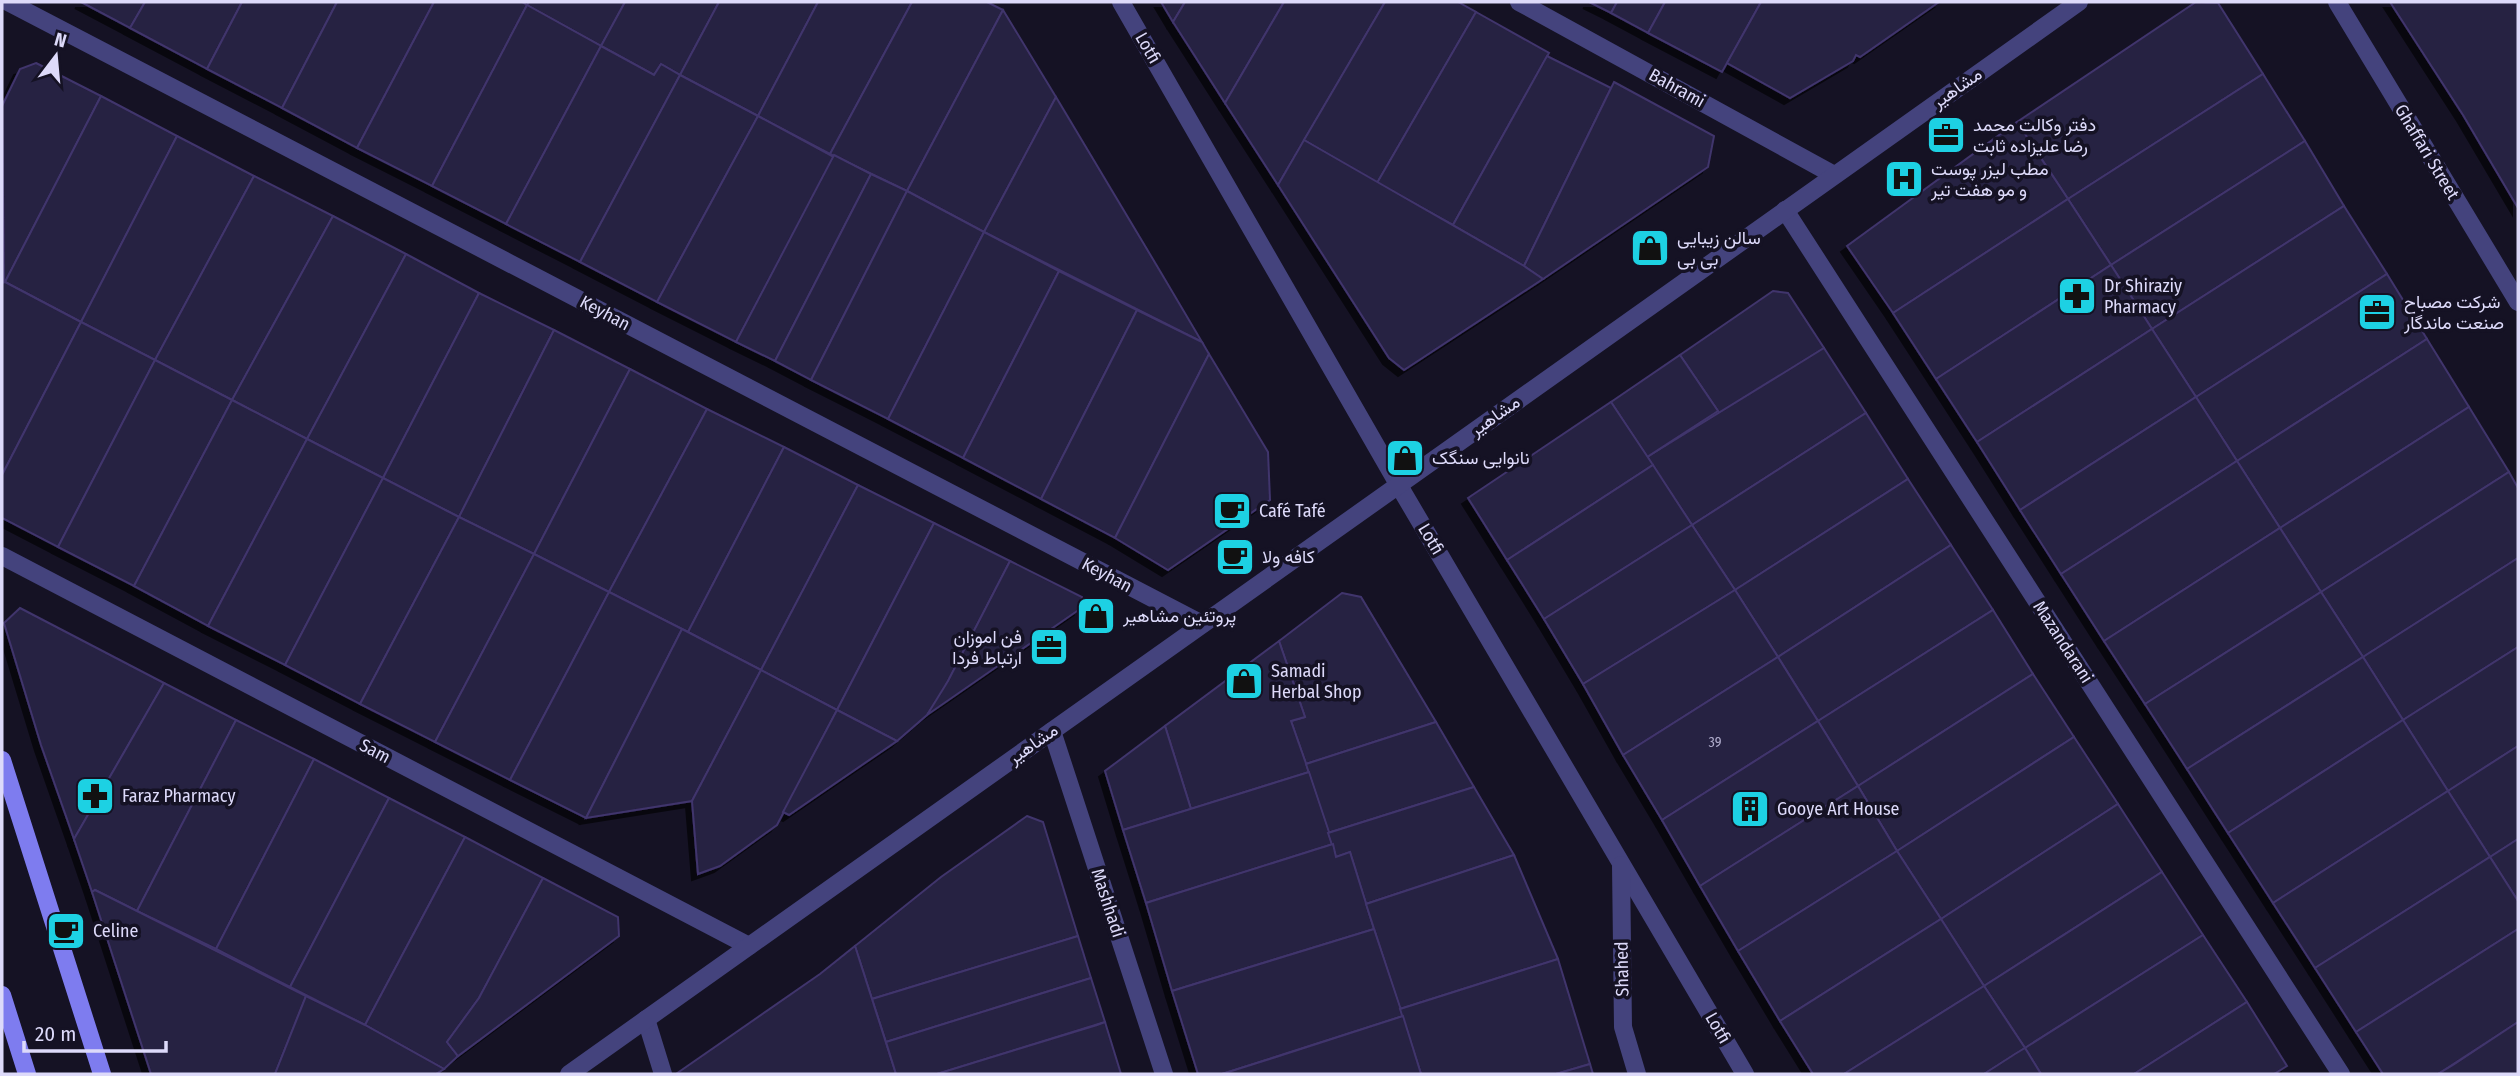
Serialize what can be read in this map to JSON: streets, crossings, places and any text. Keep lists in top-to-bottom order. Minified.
{"streets":{"street":["Lotfi","Bahrami","مشاهیر","Ghaffari Street","Keyhan","Mazandarani","Sam","Mashhadi","Shahed"]},"crossings":[["Lotfi","مشاهیر"],["Lotfi","Shahed"],["Bahrami","مشاهیر"],["مشاهیر","Keyhan"],["مشاهیر","Mazandarani"],["مشاهیر","Sam"],["مشاهیر","Mashhadi"]],"places":{"office":["دفتر وکالت محمد رضا علیزاده ثابت","شرکت مصباح صنعت ماندگار","فن اموزان ارتباط فردا"],"hospital":["مطب لیزر پوست و مو هفت تیر"],"shop":["سالن زیبایی بی بی","نانوایی سنگک","پروتئین مشاهیر","Samadi Herbal Shop"],"pharmacy":["Dr Shiraziy Pharmacy","Faraz Pharmacy"],"cafe":["Café Tafé","کافه ولا","Celine"],"building":["Gooye Art House"]},"house_numbers":["39"],"scale_bar":"20 m","north":"top"}
